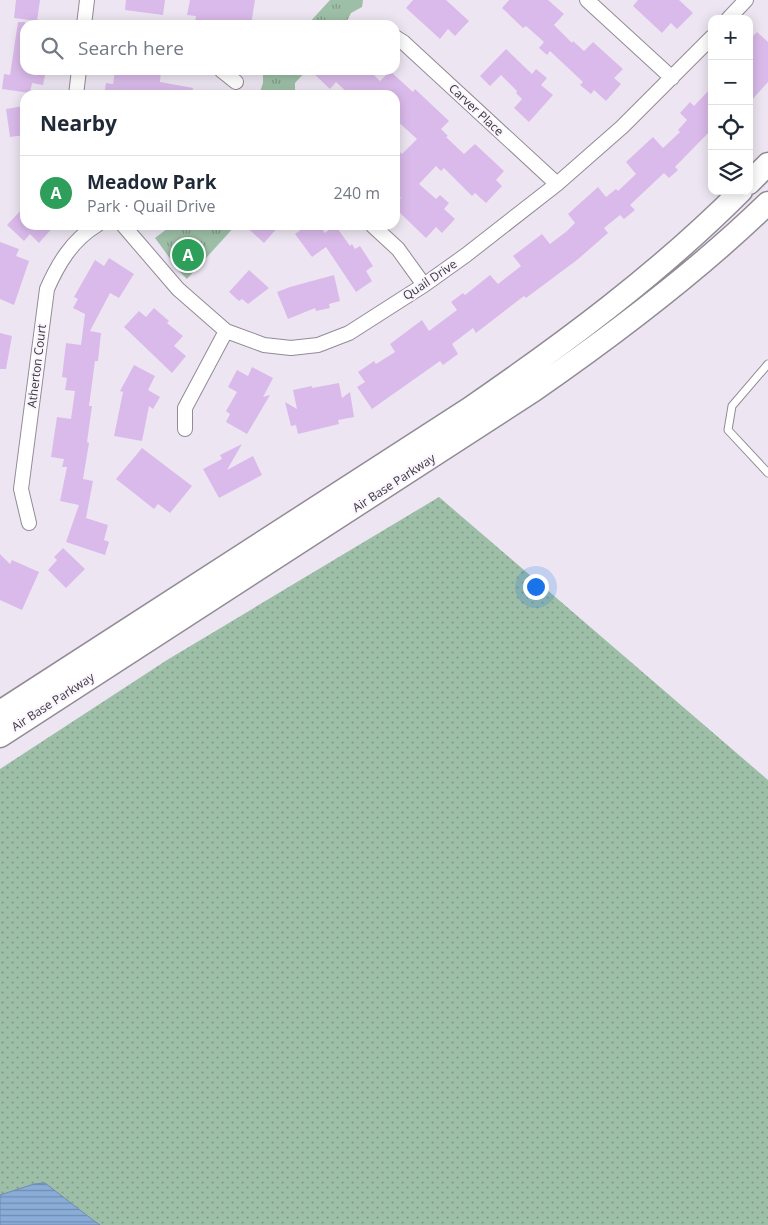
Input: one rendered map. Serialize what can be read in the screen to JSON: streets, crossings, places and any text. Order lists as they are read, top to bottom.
{
  "streets": {
    "main road": ["Air Base Parkway"],
    "street": ["Carver Place", "Quail Drive", "Atherton Court"]
  },
  "crossings": [
    ["Carver Place", "Quail Drive"]
  ],
  "page": {
    "map_buttons": ["+", "−"],
    "search": "Search here",
    "heading": "Nearby",
    "list": [
      {
        "mark": "A",
        "name": "Meadow Park",
        "note": "Park · Quail Drive",
        "value": "240 m"
      }
    ],
    "pins": "A"
  }
}
